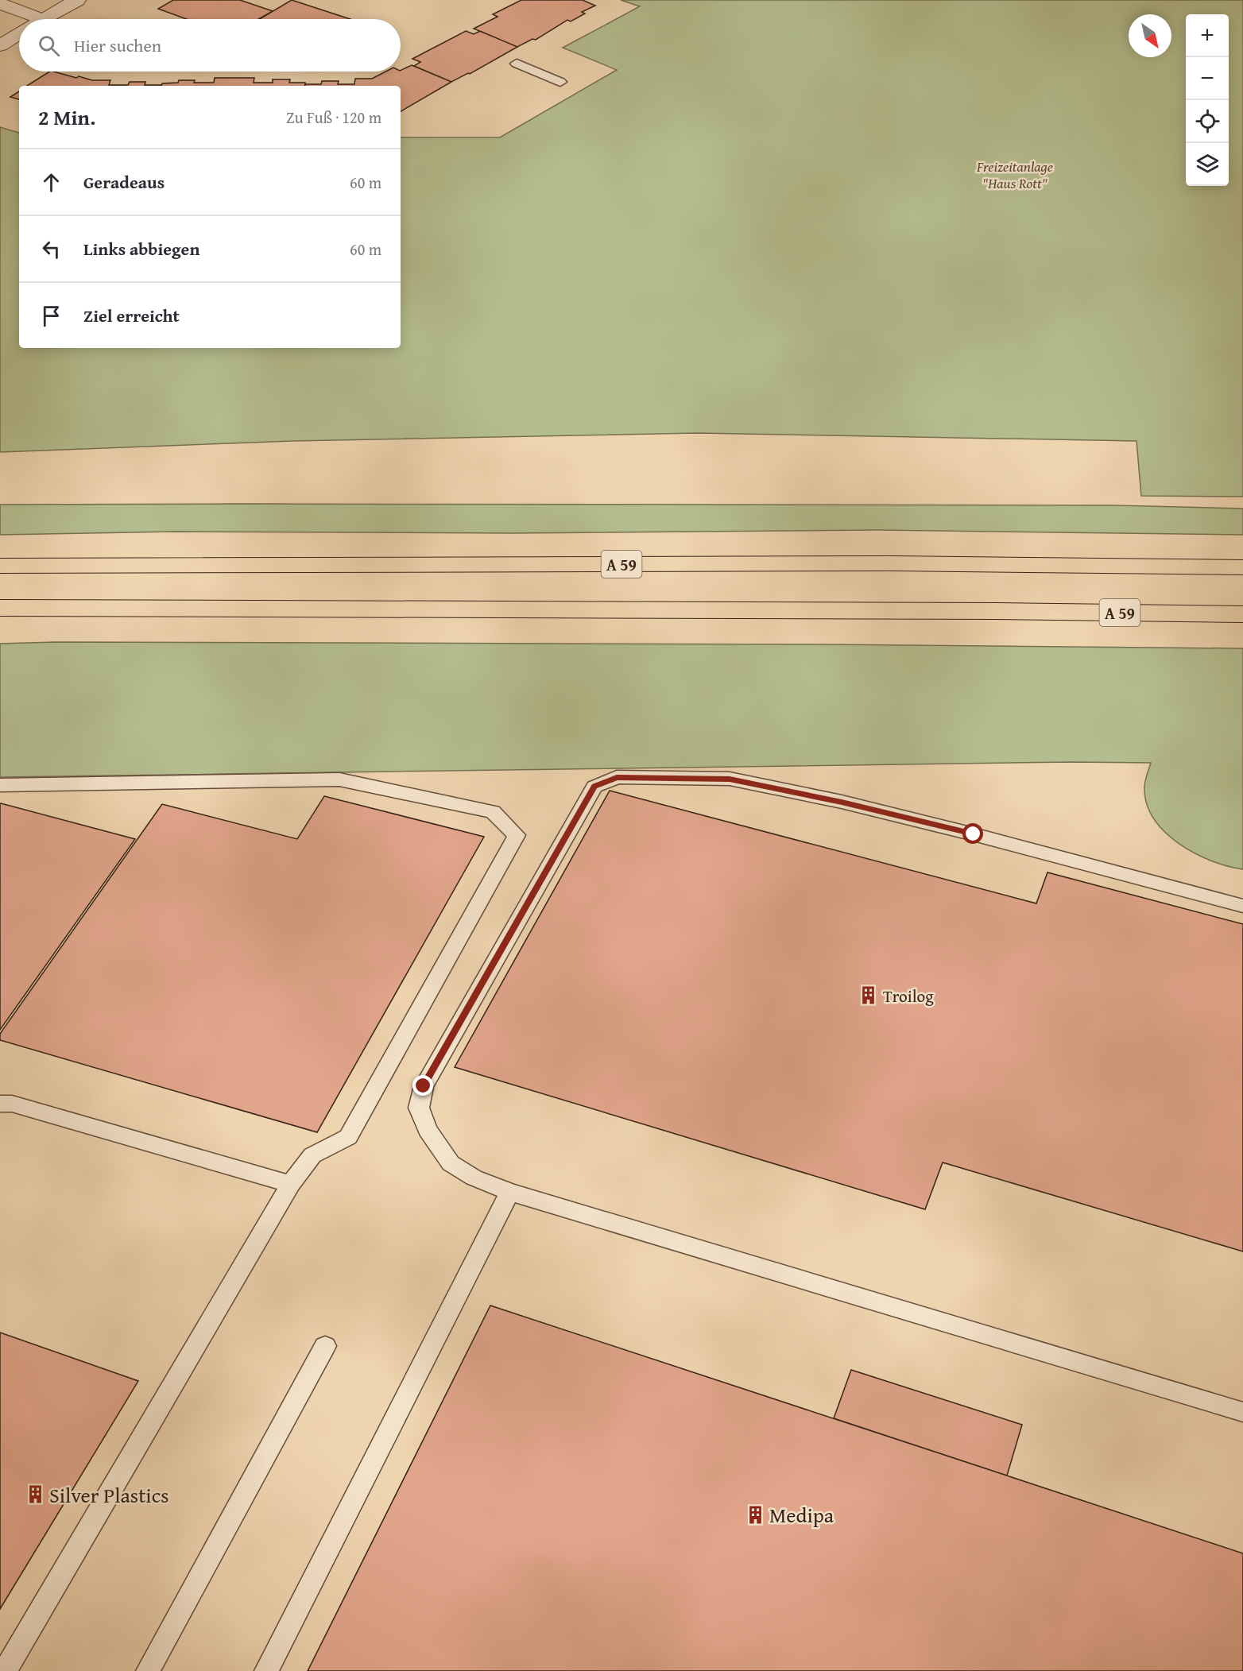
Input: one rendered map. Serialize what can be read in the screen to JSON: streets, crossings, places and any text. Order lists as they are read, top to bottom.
{
  "streets": {
    "highway": ["A 59"]
  },
  "parks": ["Freizeitanlage \"Haus Rott\""],
  "places": {
    "building": ["Troilog", "Silver Plastics", "Medipa"]
  },
  "north": "bottom right",
  "page": {
    "map_buttons": ["+", "−"],
    "search": "Hier suchen",
    "heading": ["2 Min.", "Zu Fuß · 120 m"],
    "list": [
      ["Geradeaus", "60 m"],
      ["Links abbiegen", "60 m"],
      "Ziel erreicht"
    ]
  }
}
